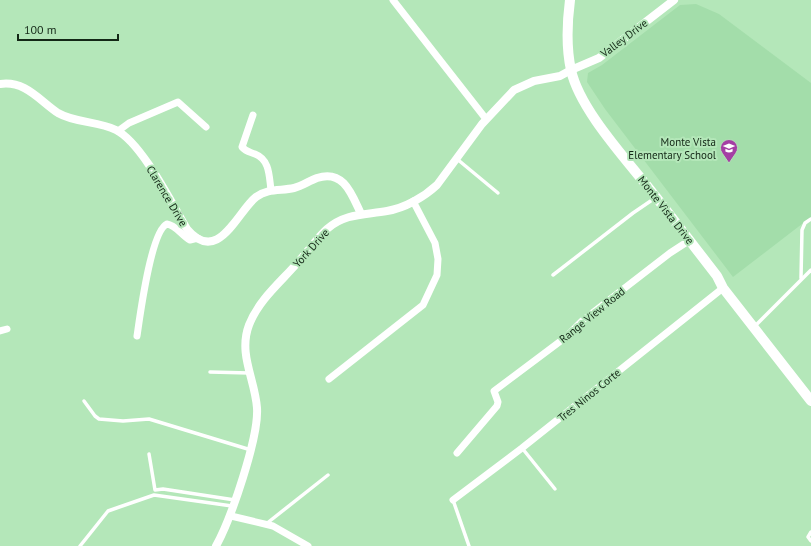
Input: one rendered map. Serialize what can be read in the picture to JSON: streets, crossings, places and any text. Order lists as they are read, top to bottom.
{
  "streets": {
    "main road": ["Monte Vista Drive"],
    "street": [
      "Valley Drive",
      "Clarence Drive",
      "York Drive",
      "Range View Road",
      "Tres Ninos Corte"
    ]
  },
  "crossings": [
    ["Valley Drive", "Monte Vista Drive"],
    ["Valley Drive", "York Drive"],
    ["Monte Vista Drive", "York Drive"],
    ["Monte Vista Drive", "Range View Road"],
    ["Monte Vista Drive", "Tres Ninos Corte"]
  ],
  "places": {
    "school or university": ["Monte Vista Elementary School"]
  },
  "scale_bar": "100 m"
}
